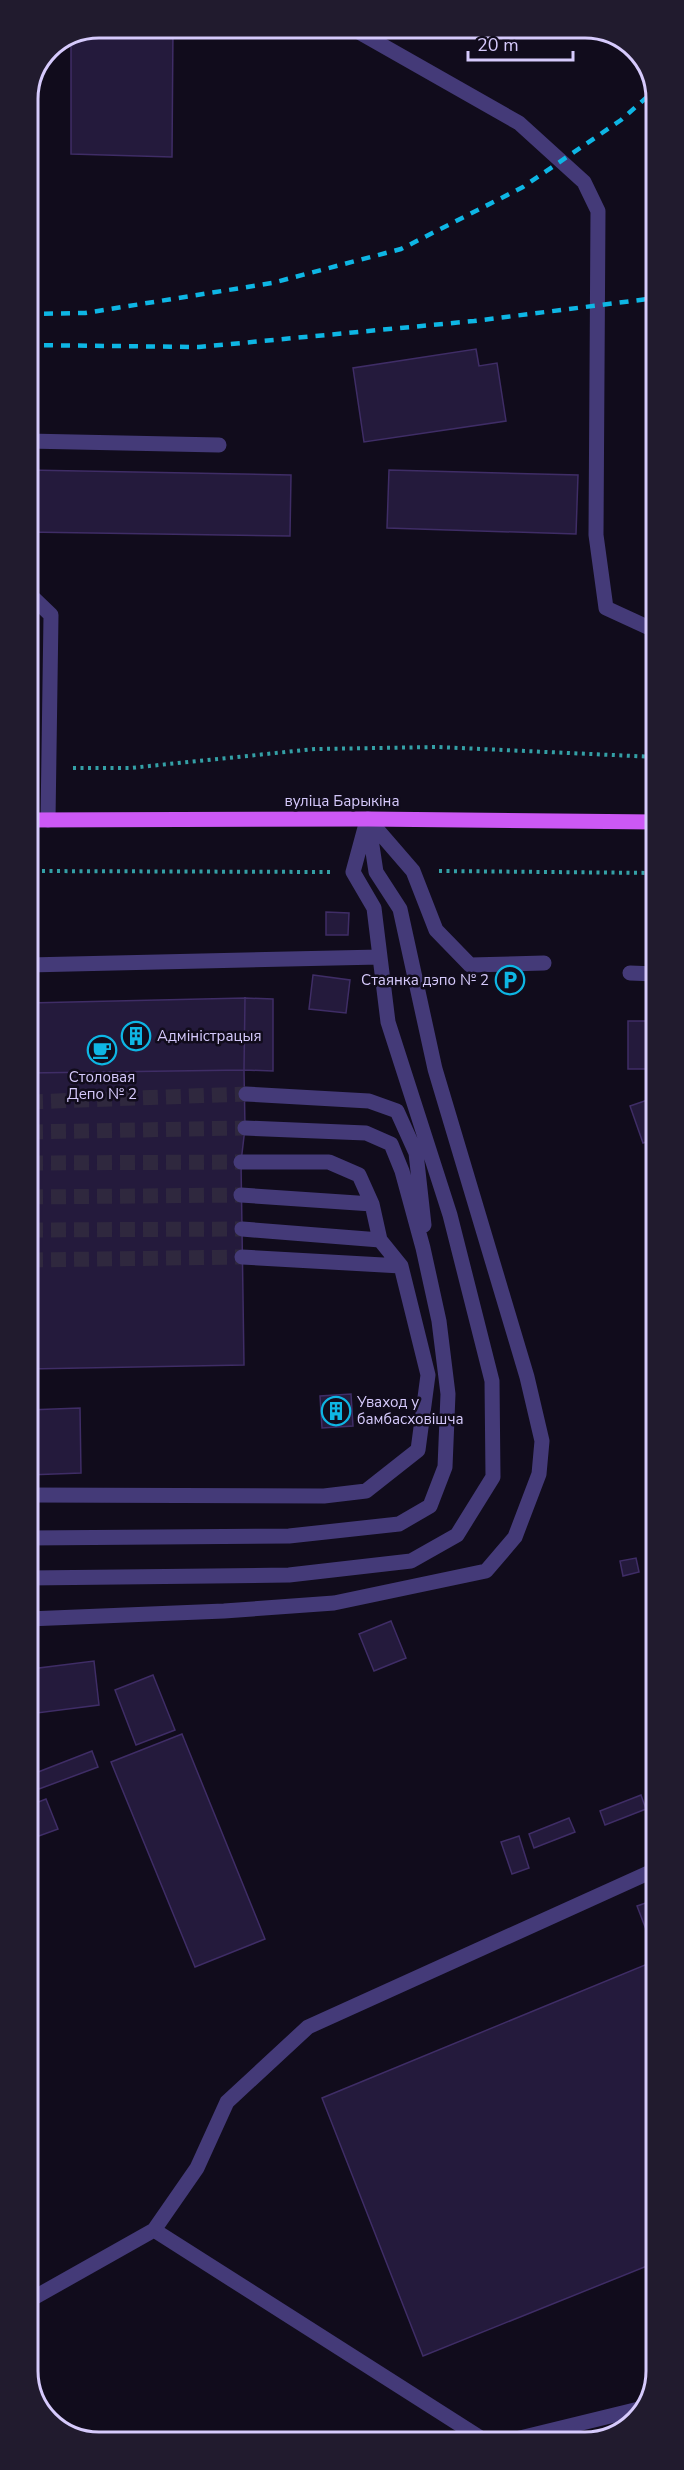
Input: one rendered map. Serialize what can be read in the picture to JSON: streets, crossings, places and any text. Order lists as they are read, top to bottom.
{
  "streets": {
    "main road": ["вуліца Барыкіна"]
  },
  "places": {
    "parking": ["Стаянка дэпо № 2"],
    "building": ["Адміністрацыя", "Уваход у бамбасховішча"],
    "cafe": ["Столовая Депо № 2"]
  },
  "scale_bar": "20 m"
}
